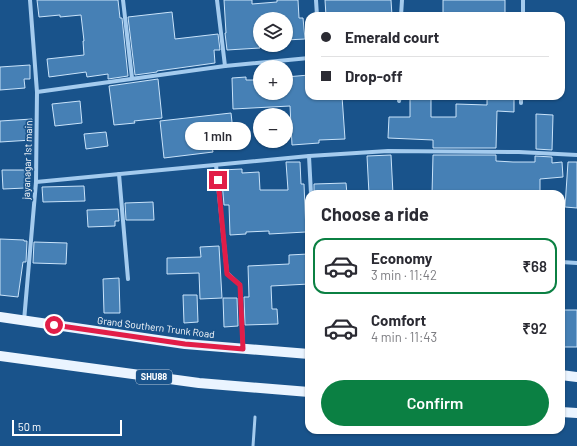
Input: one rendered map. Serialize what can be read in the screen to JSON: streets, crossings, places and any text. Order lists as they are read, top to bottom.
{
  "streets": {
    "main road": ["Grand Southern Trunk Road", "SHU88"],
    "street": ["jayanagar 1st main"]
  },
  "crossings": [
    ["jayanagar 1st main", "Grand Southern Trunk Road"]
  ],
  "scale_bar": "50 m",
  "page": {
    "map_buttons": ["+", "−"],
    "banner": ["Emerald court", "Drop-off"],
    "bubble": "1 min",
    "heading": "Choose a ride",
    "list": [
      {
        "name": "Economy",
        "note": "3 min · 11:42",
        "value": "₹68"
      },
      {
        "name": "Comfort",
        "note": "4 min · 11:43",
        "value": "₹92"
      }
    ],
    "buttons": "Confirm",
    "scale": "50 m"
  }
}
